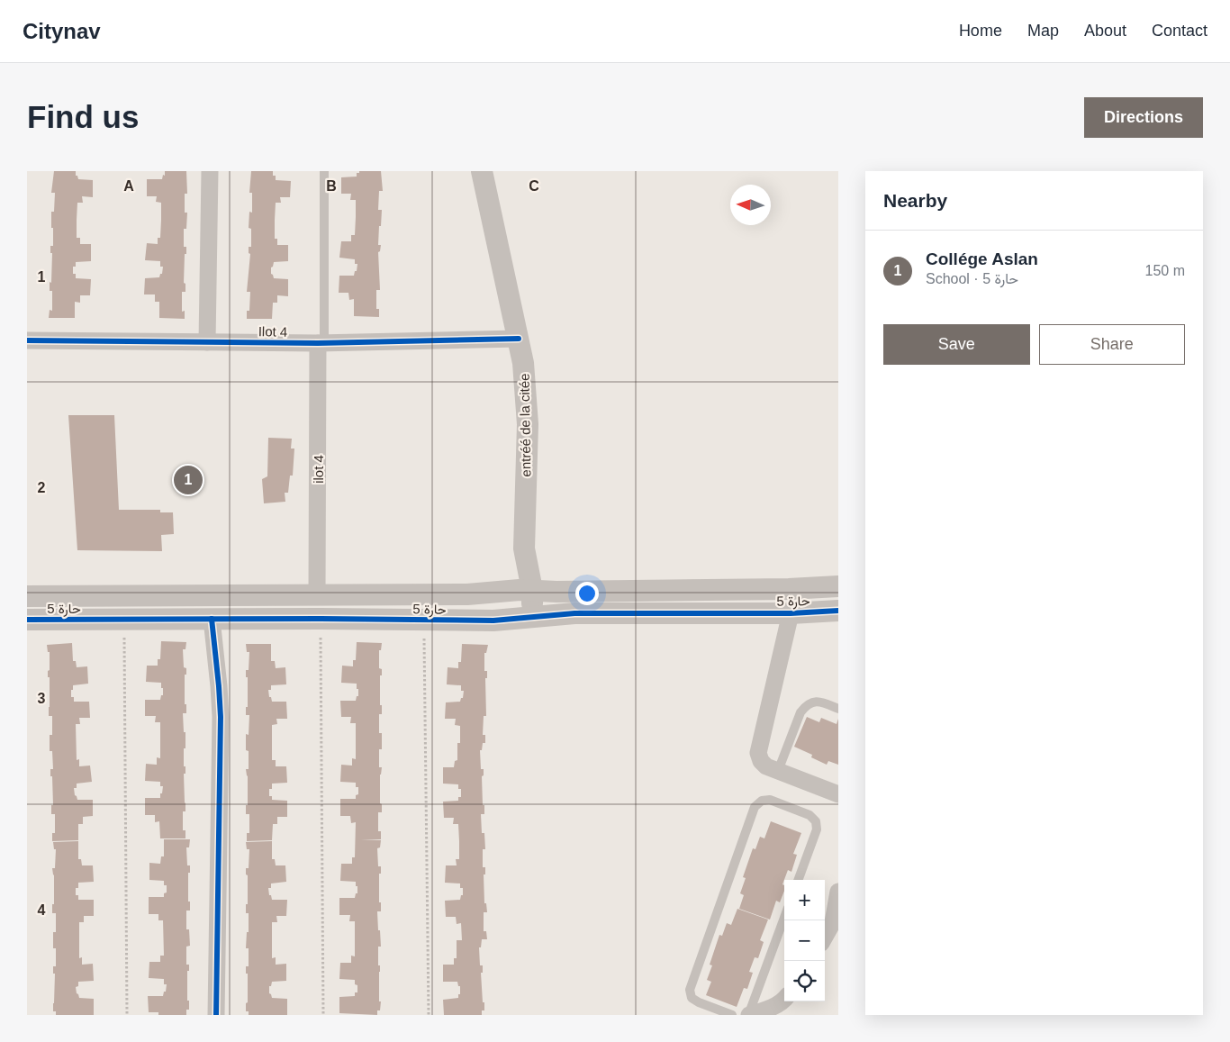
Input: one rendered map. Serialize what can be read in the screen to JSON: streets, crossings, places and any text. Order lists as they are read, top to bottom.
{
  "streets": {
    "street": [
      "Ilot 4",
      "entréé de la citée",
      "ilot 4",
      "حارة 5"
    ]
  },
  "crossings": [
    ["Ilot 4", "entréé de la citée"],
    ["Ilot 4", "ilot 4"],
    ["entréé de la citée", "حارة 5"],
    ["ilot 4", "حارة 5"]
  ],
  "north": "left",
  "page": {
    "header": "Citynav",
    "nav": [
      "Home",
      "Map",
      "About",
      "Contact"
    ],
    "buttons": [
      "Directions",
      ["Save", "Share"]
    ],
    "title": "Find us",
    "heading": "Nearby",
    "list": [
      {
        "mark": "1",
        "name": "Collége Aslan",
        "note": "School · حارة 5",
        "value": "150 m"
      }
    ],
    "pins": "1",
    "map_buttons": ["+", "−"]
  },
  "grid": {
    "columns": ["A", "B", "C"],
    "rows": [
      "1",
      "2",
      "3",
      "4"
    ]
  }
}
